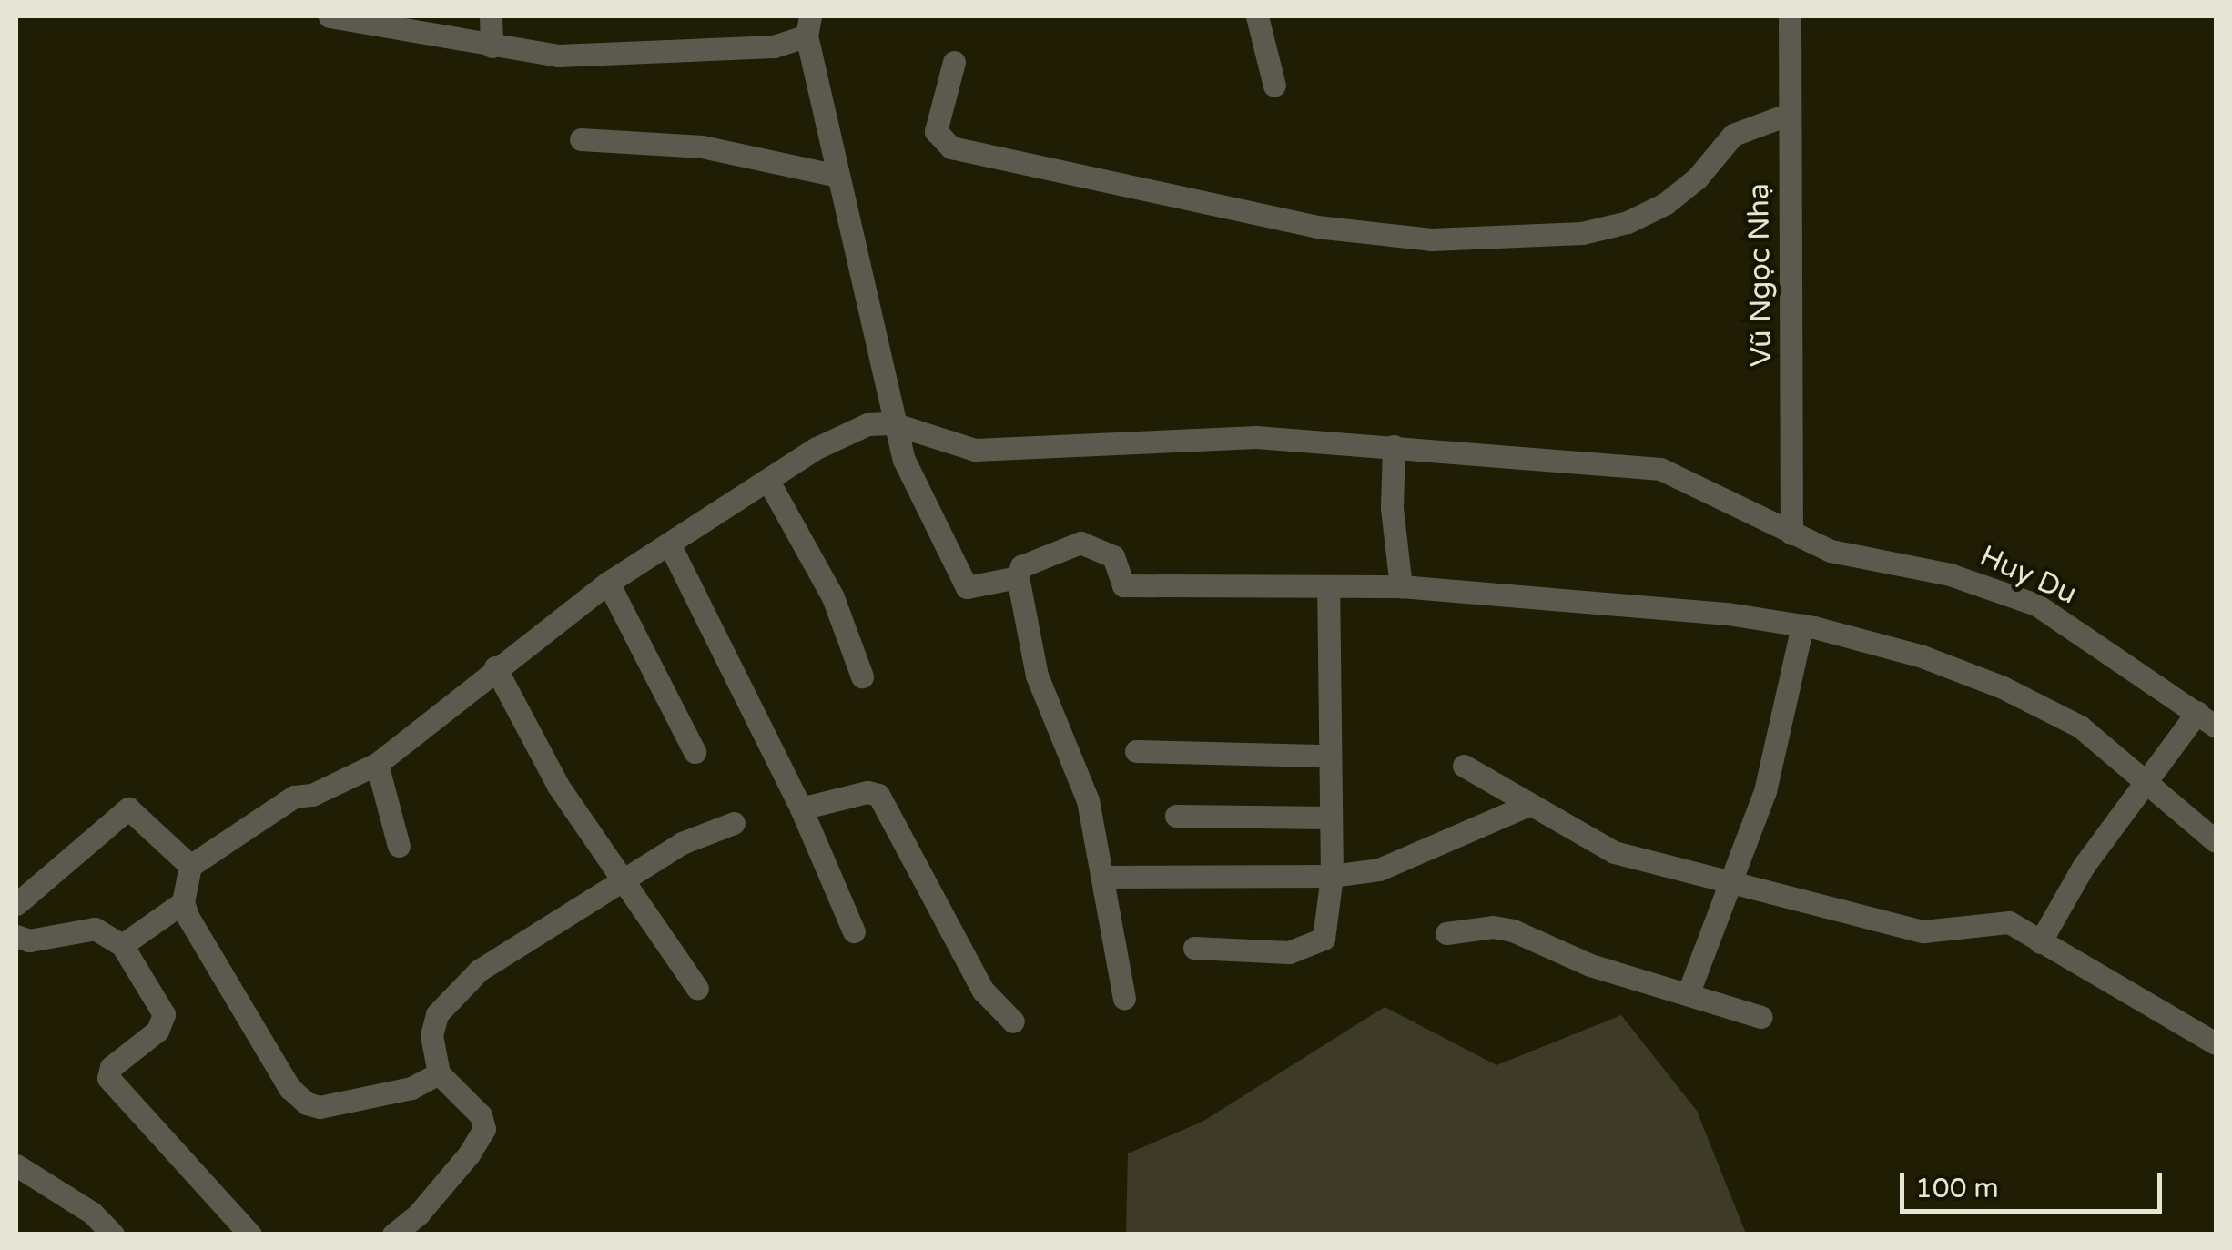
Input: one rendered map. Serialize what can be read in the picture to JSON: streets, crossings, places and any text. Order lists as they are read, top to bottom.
{
  "streets": {
    "street": ["Vũ Ngọc Nhạ", "Huy Du"]
  },
  "crossings": [
    ["Vũ Ngọc Nhạ", "Huy Du"]
  ],
  "scale_bar": "100 m"
}
